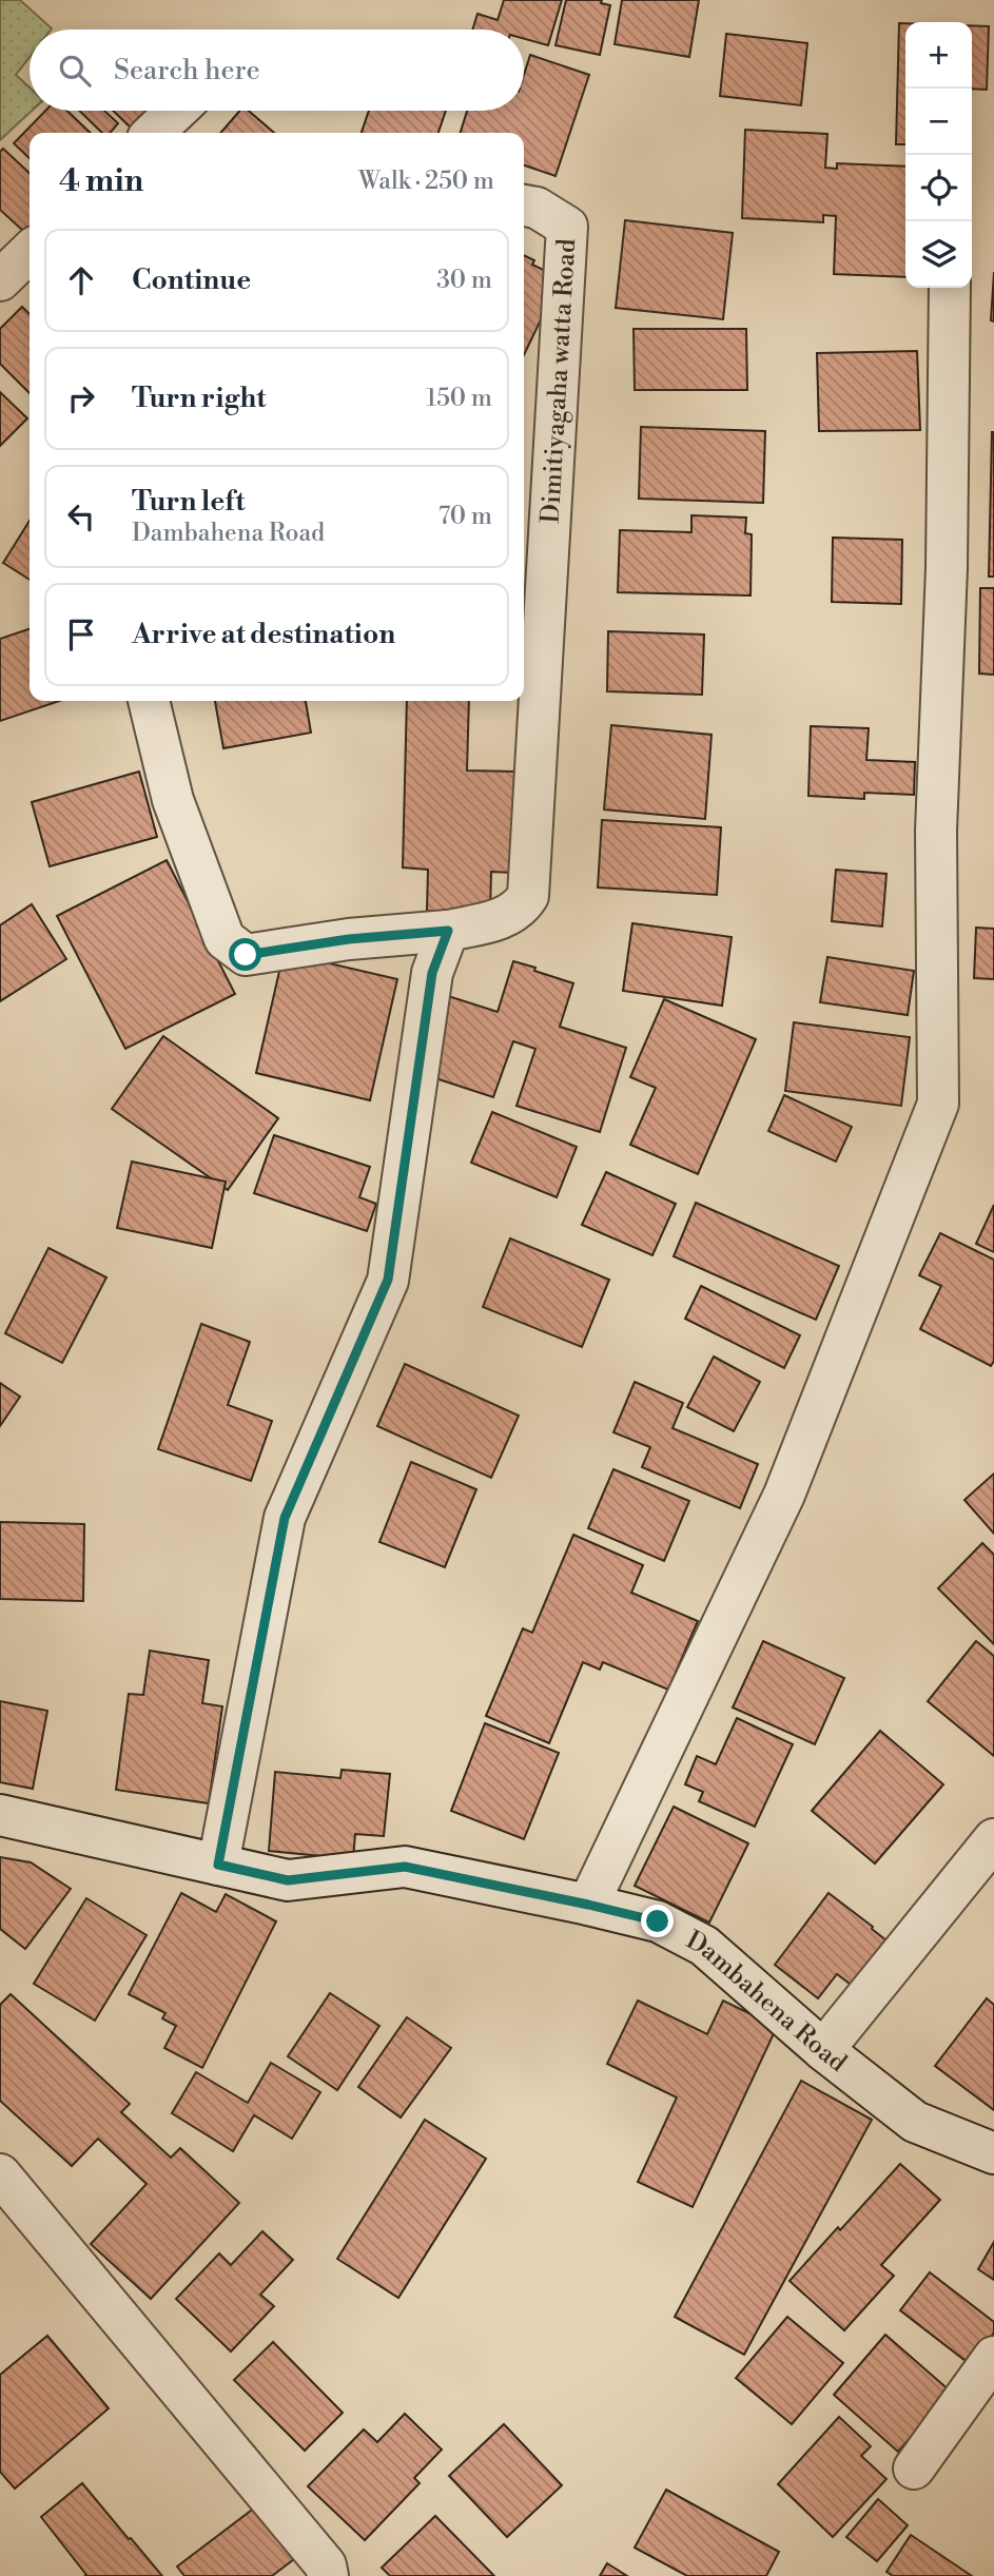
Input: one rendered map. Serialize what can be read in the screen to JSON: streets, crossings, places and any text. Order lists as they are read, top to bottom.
{
  "streets": {
    "street": ["Dimitiyagaha watta Road", "Dambahena Road"]
  },
  "page": {
    "map_buttons": ["+", "−"],
    "search": "Search here",
    "heading": ["4 min", "Walk · 250 m"],
    "list": [
      ["Continue", "30 m"],
      ["Turn right", "150 m"],
      ["Turn left", "Dambahena Road", "70 m"],
      "Arrive at destination"
    ]
  }
}
